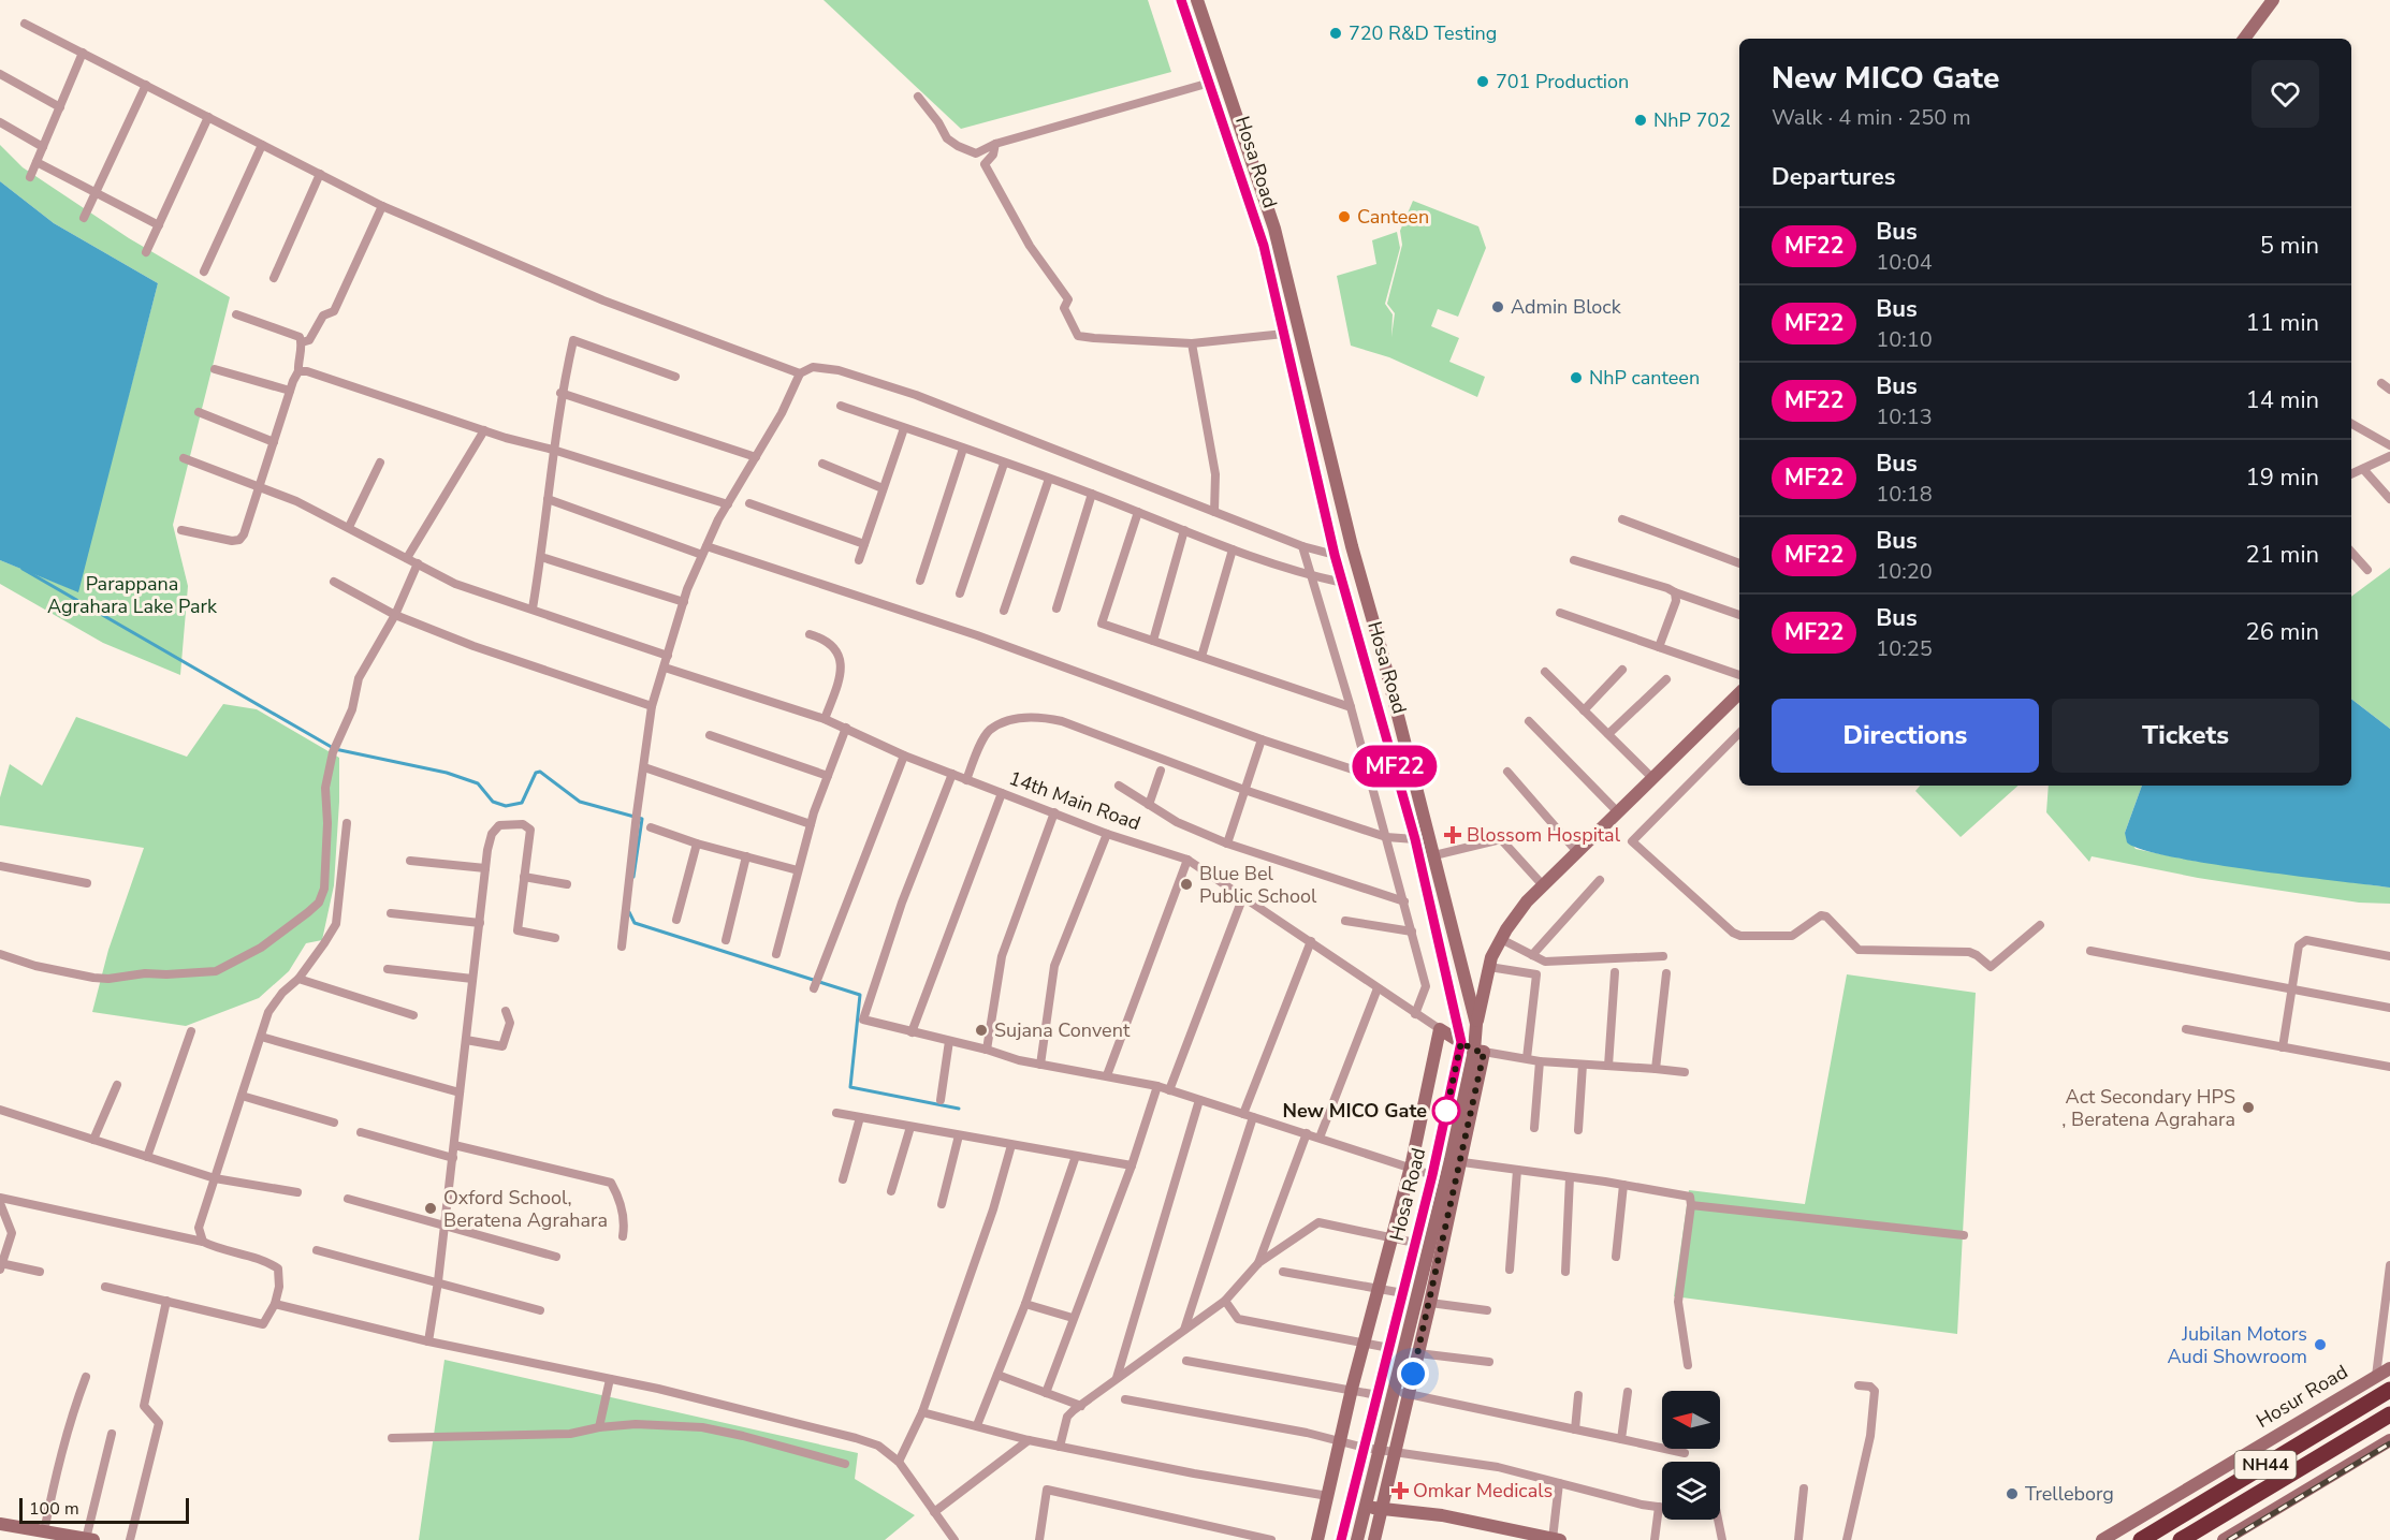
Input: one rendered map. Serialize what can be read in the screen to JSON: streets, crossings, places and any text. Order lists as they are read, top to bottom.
{
  "streets": {
    "highway": ["Hosur Road", "NH44"],
    "main road": ["Hosa Road"],
    "street": ["14th Main Road"]
  },
  "parks": ["Parappana Agrahara Lake Park"],
  "places": {
    "other": [
      "720 R&D Testing",
      "701 Production",
      "NhP 702",
      "Canteen",
      "Admin Block",
      "NhP canteen",
      "Blue Bel Public School",
      "Sujana Convent",
      "Act Secondary HPS , Beratena Agrahara",
      "New MICO Gate",
      "Oxford School, Beratena Agrahara",
      "Jubilan Motors Audi Showroom",
      "Trelleborg"
    ],
    "health": ["Blossom Hospital", "Omkar Medicals"]
  },
  "lines": ["bus line MF22"],
  "scale_bar": "100 m",
  "north": "left",
  "page": {
    "on_map": "MF22",
    "heading": [
      ["New MICO Gate", "Walk · 4 min · 250 m"],
      "Departures"
    ],
    "list": [
      {
        "mark": "MF22",
        "name": "Bus",
        "note": "10:04",
        "value": "5 min"
      },
      {
        "mark": "MF22",
        "name": "Bus",
        "note": "10:10",
        "value": "11 min"
      },
      {
        "mark": "MF22",
        "name": "Bus",
        "note": "10:13",
        "value": "14 min"
      },
      {
        "mark": "MF22",
        "name": "Bus",
        "note": "10:18",
        "value": "19 min"
      },
      {
        "mark": "MF22",
        "name": "Bus",
        "note": "10:20",
        "value": "21 min"
      },
      {
        "mark": "MF22",
        "name": "Bus",
        "note": "10:25",
        "value": "26 min"
      }
    ],
    "buttons": ["Directions", "Tickets"],
    "scale": "100 m"
  }
}
